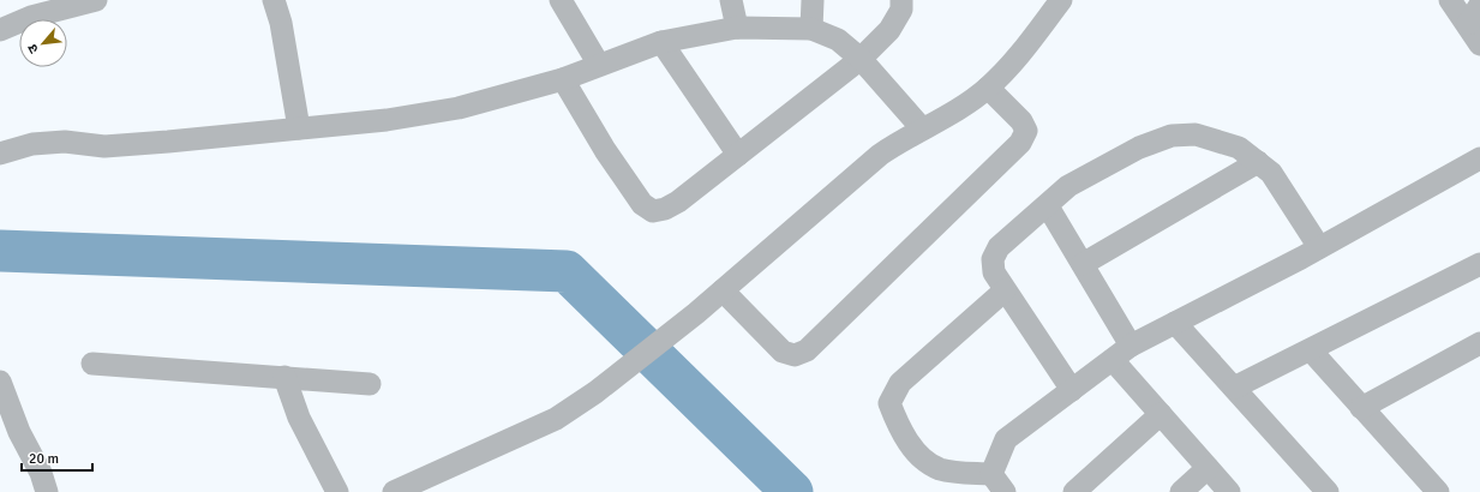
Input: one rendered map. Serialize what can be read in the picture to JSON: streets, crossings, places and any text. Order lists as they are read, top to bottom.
{
  "scale_bar": "20 m",
  "north": "bottom left"
}
